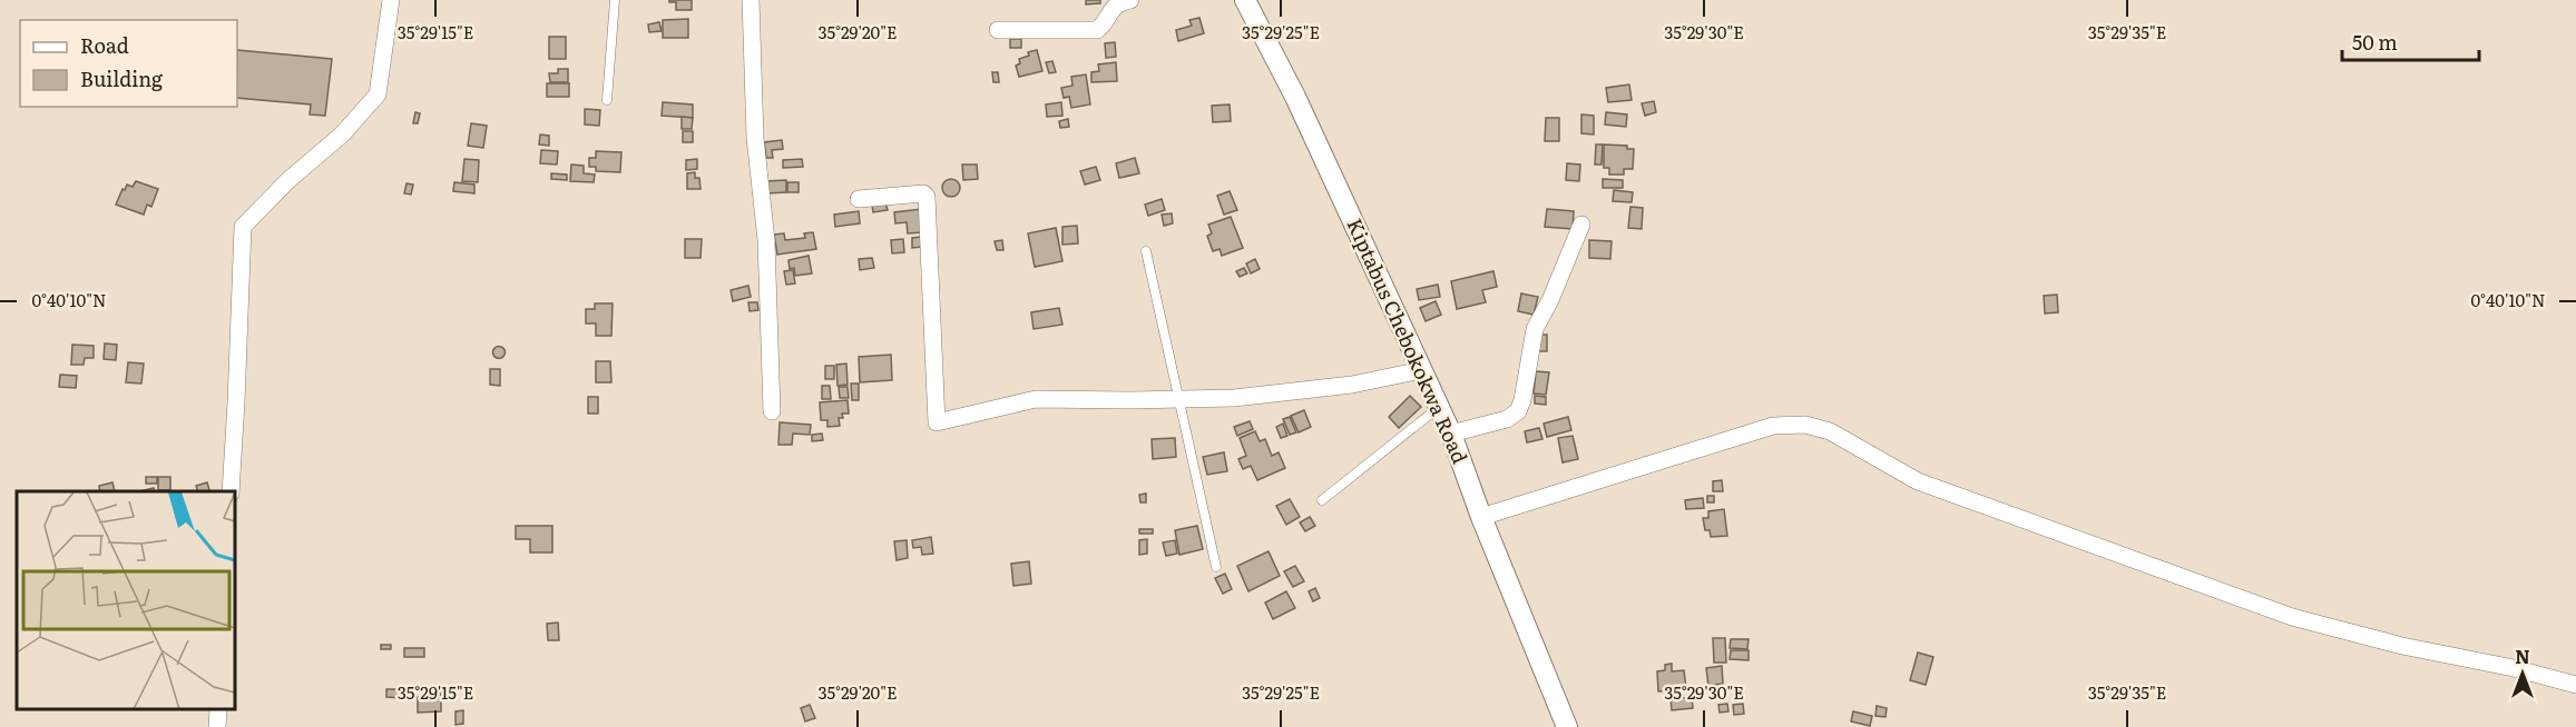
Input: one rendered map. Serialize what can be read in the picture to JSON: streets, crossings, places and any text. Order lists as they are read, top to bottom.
{
  "streets": {
    "street": ["Kiptabus Chebokokwa Road"]
  },
  "legend": ["Road", "Building"],
  "scale_bar": "50 m",
  "north": "top",
  "coordinates": [
    "35°29'15\"E",
    "35°29'20\"E",
    "35°29'25\"E",
    "35°29'30\"E",
    "35°29'35\"E",
    "0°40'10\"N"
  ]
}
